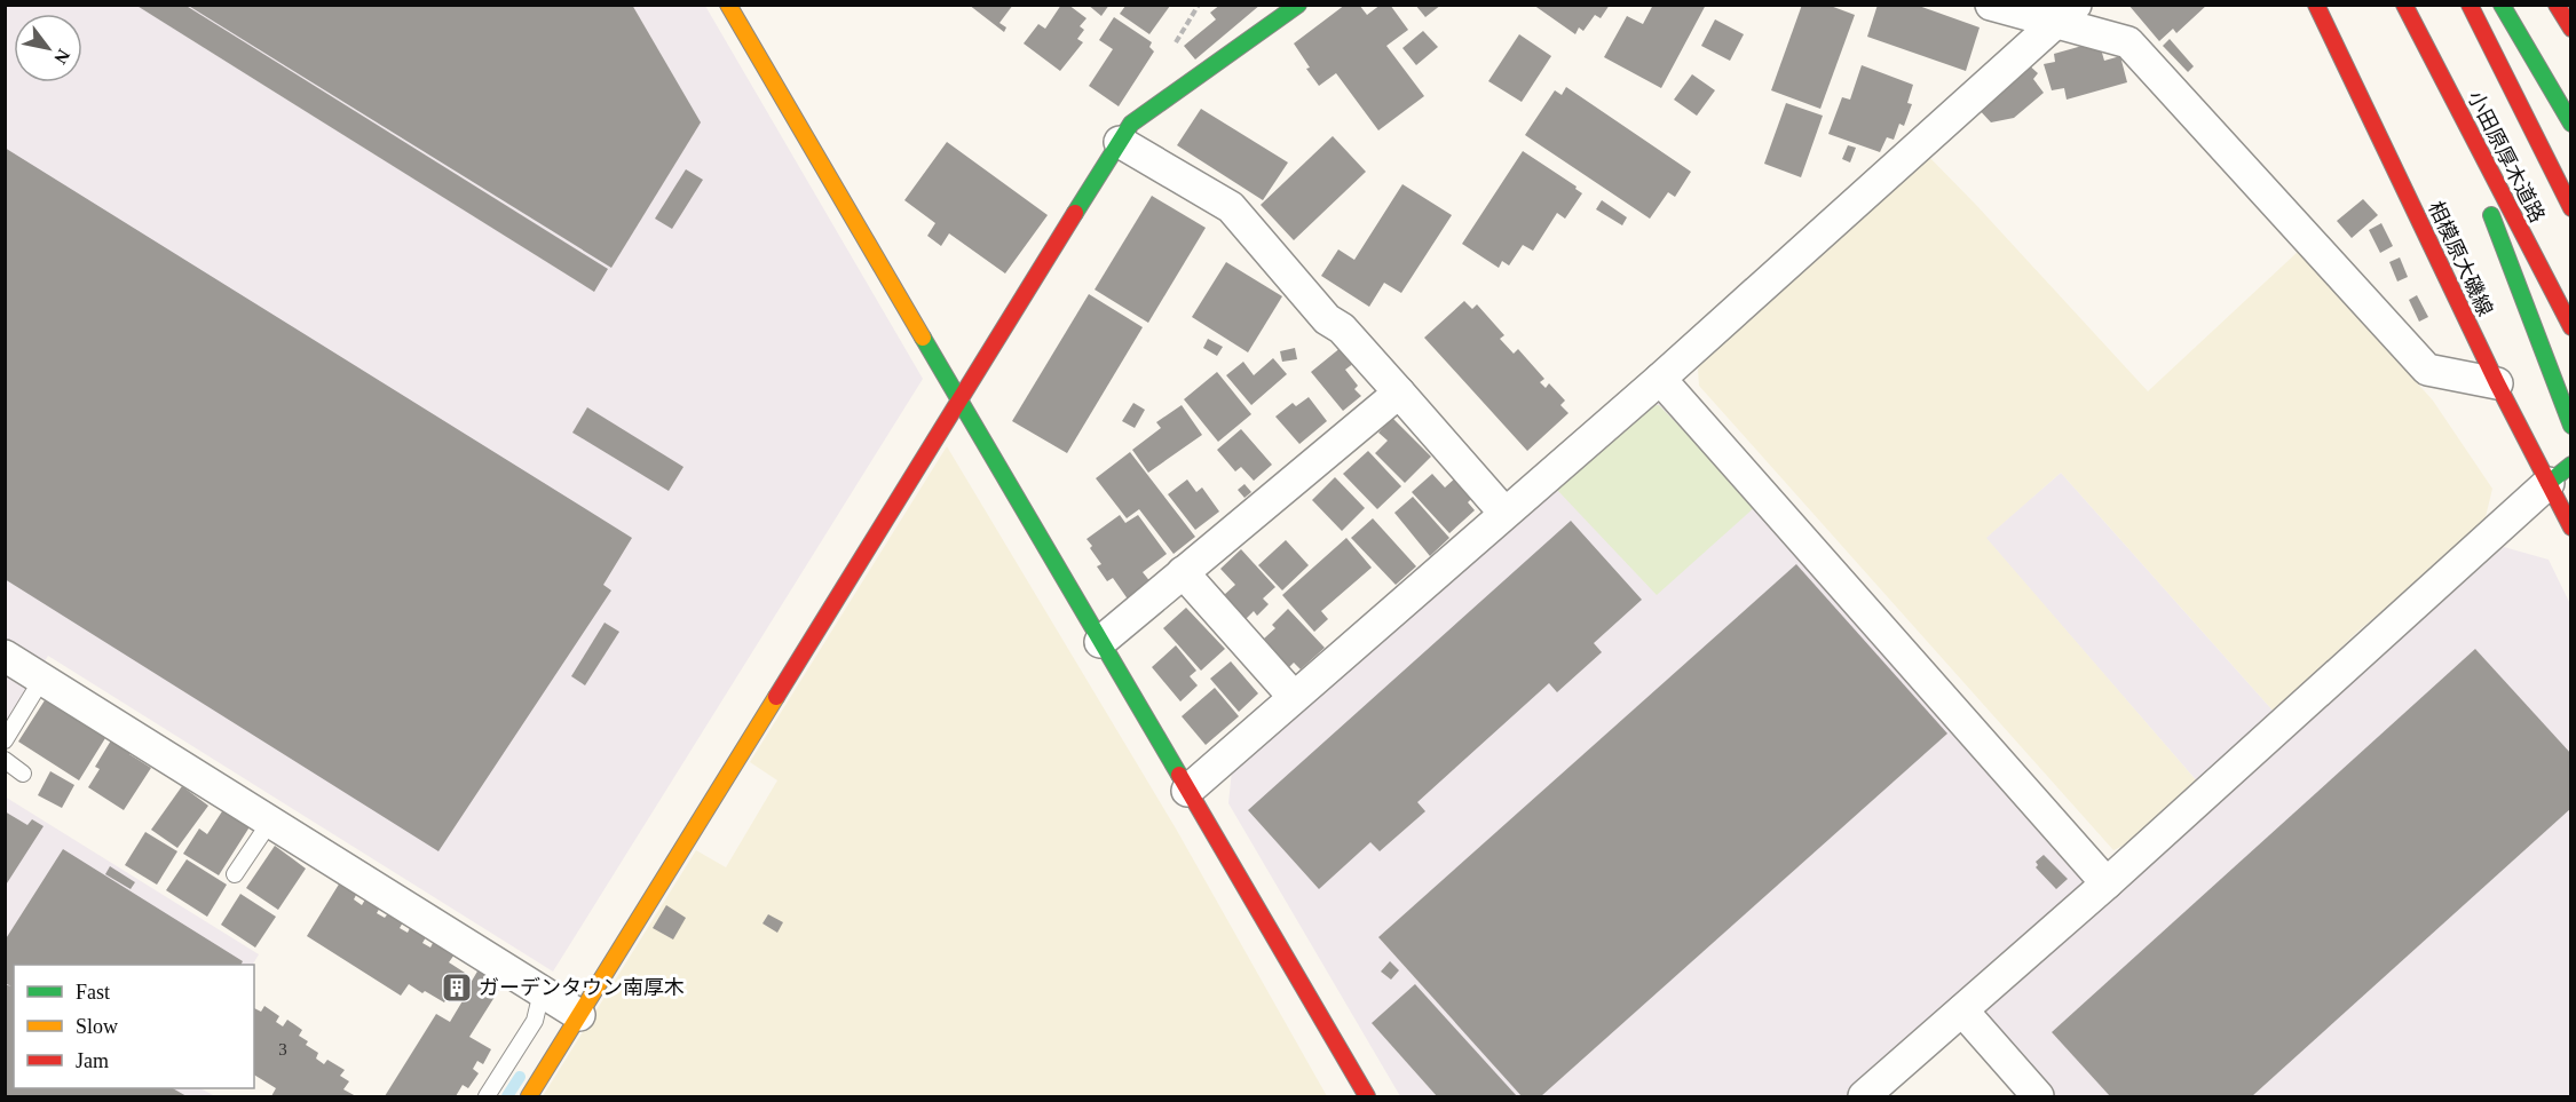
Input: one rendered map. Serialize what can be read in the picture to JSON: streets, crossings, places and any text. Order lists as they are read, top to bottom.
{
  "streets": {
    "main road": ["小田原厚木道路", "相模原大磯線"]
  },
  "places": {
    "building": ["ガーデンタウン南厚木"]
  },
  "house_numbers": ["3"],
  "legend": ["Fast", "Slow", "Jam"],
  "north": "bottom right"
}
